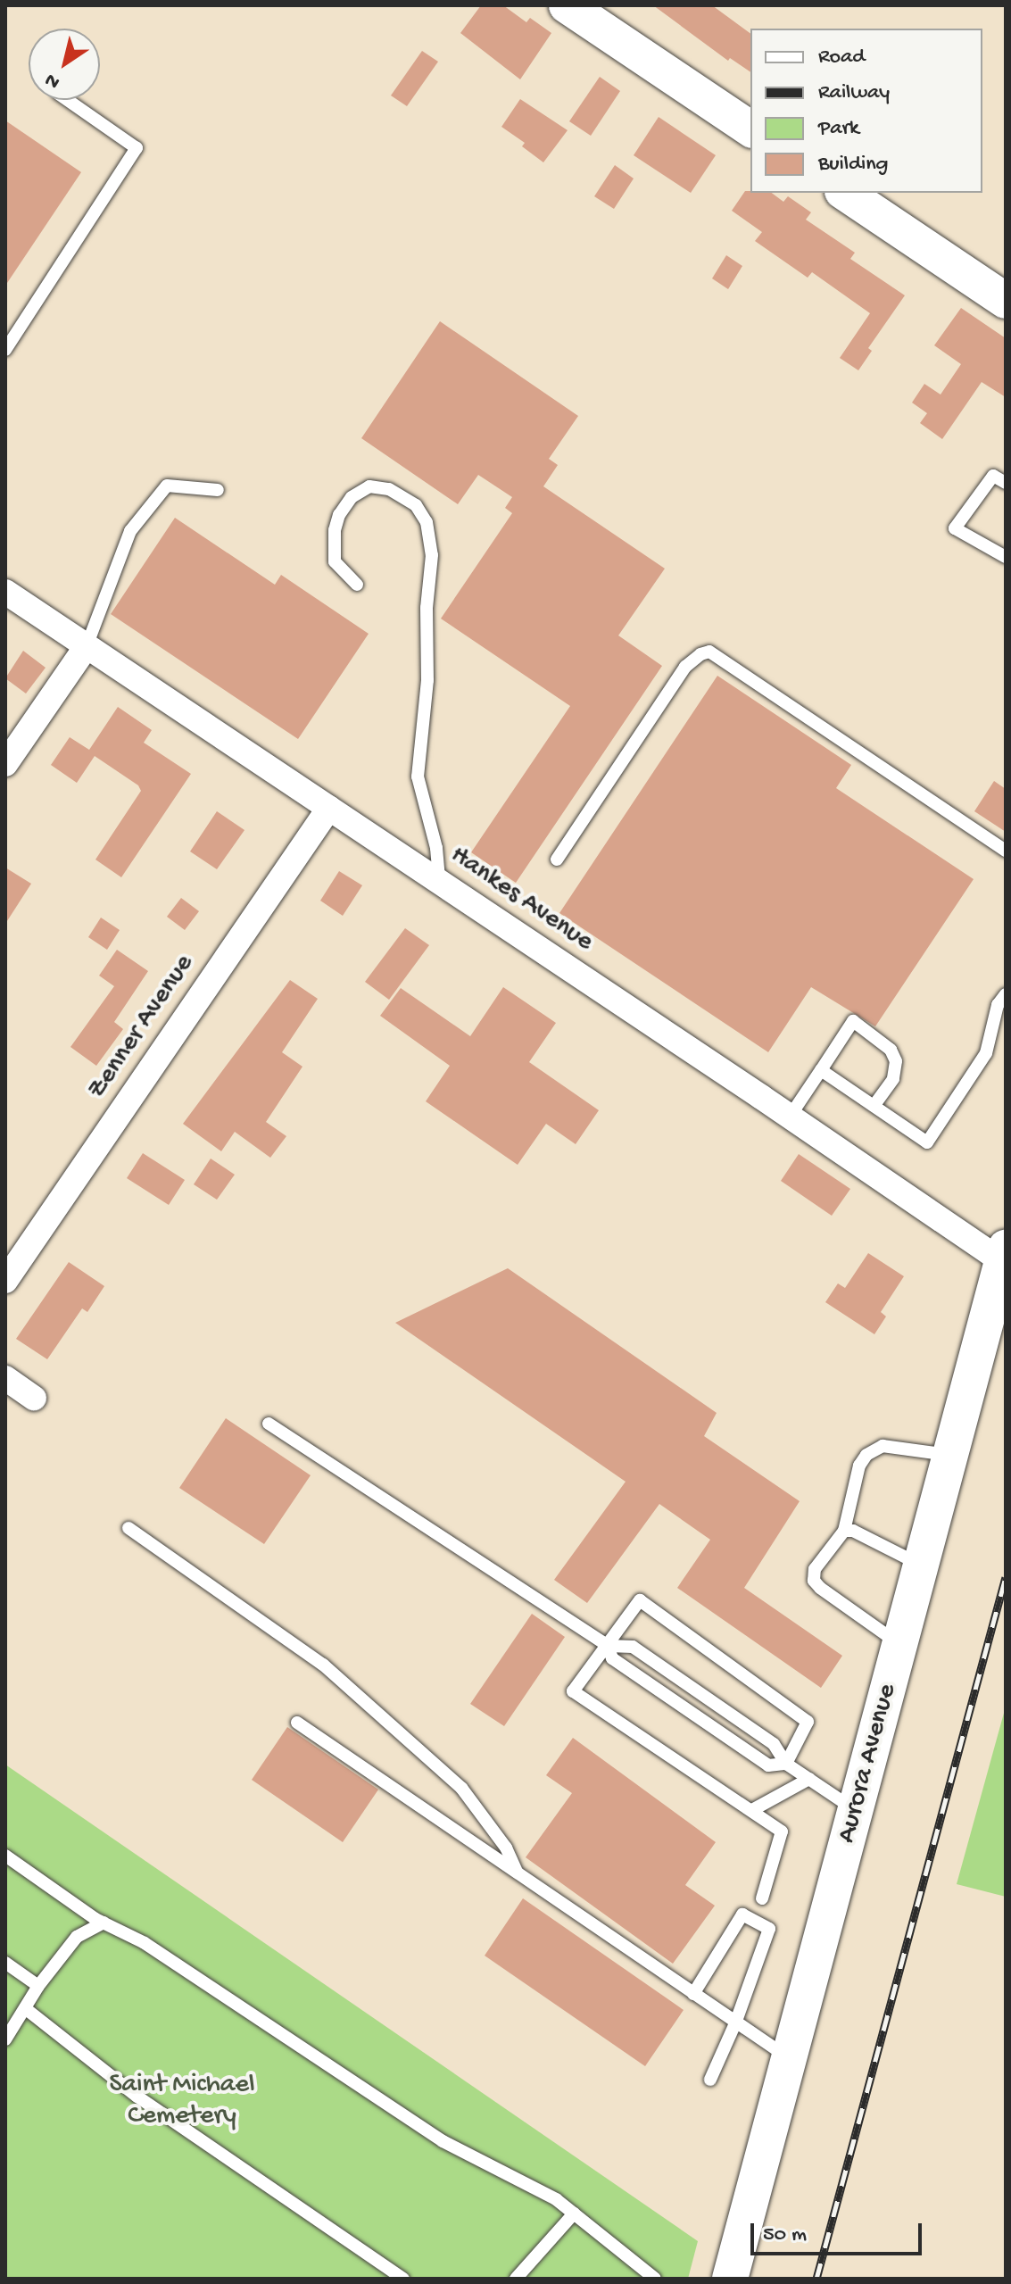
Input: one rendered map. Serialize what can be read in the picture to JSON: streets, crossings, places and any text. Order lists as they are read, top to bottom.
{
  "streets": {
    "main road": ["Aurora Avenue"],
    "street": ["Hankes Avenue", "Zenner Avenue"]
  },
  "crossings": [
    ["Hankes Avenue", "Zenner Avenue"],
    ["Hankes Avenue", "Aurora Avenue"]
  ],
  "parks": ["Saint Michael Cemetery"],
  "legend": [
    "Road",
    "Railway",
    "Park",
    "Building"
  ],
  "scale_bar": "50 m",
  "north": "bottom left"
}
